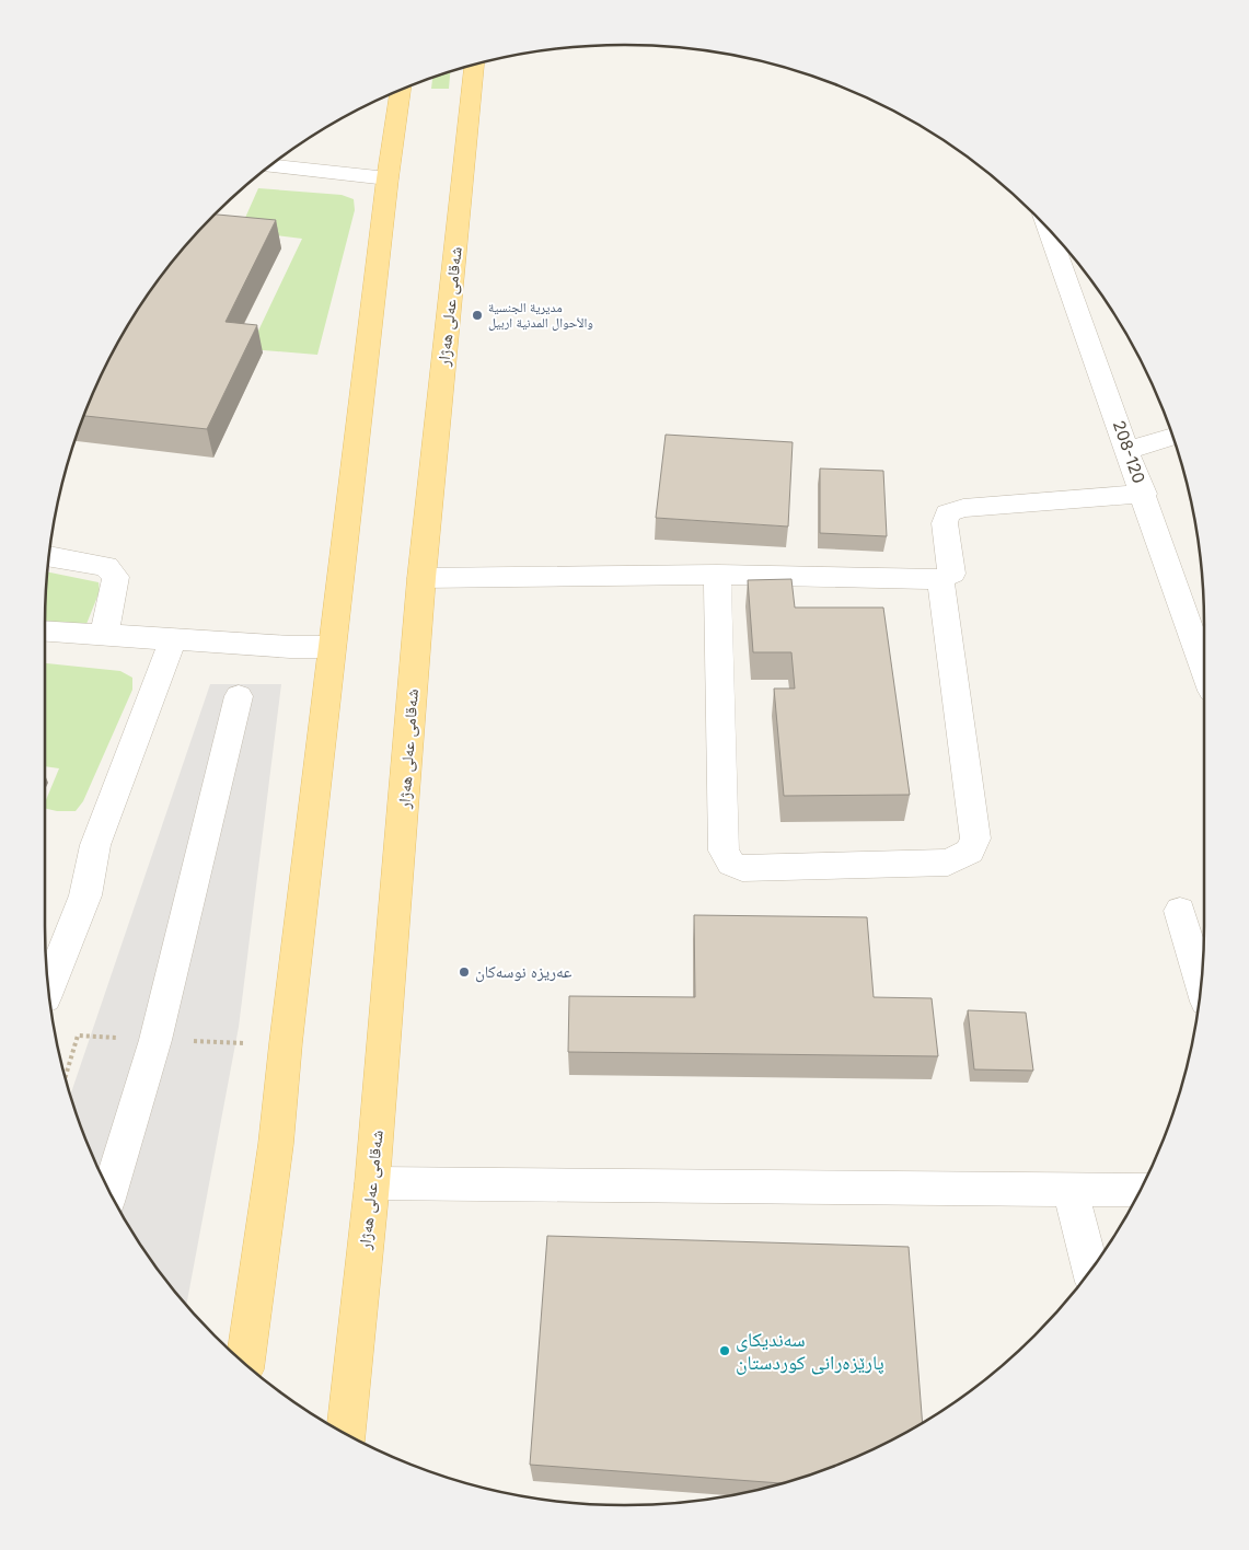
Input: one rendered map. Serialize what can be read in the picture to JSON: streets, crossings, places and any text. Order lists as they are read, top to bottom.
{
  "streets": {
    "main road": ["شەقامی عەلی هەژار"],
    "street": ["208-120"]
  },
  "places": ["مديرية الجنسية والأحوال المدنية اربيل", "عەریزە نوسەکان", "سەندیکای پارێزەرانی کوردستان"]
}
